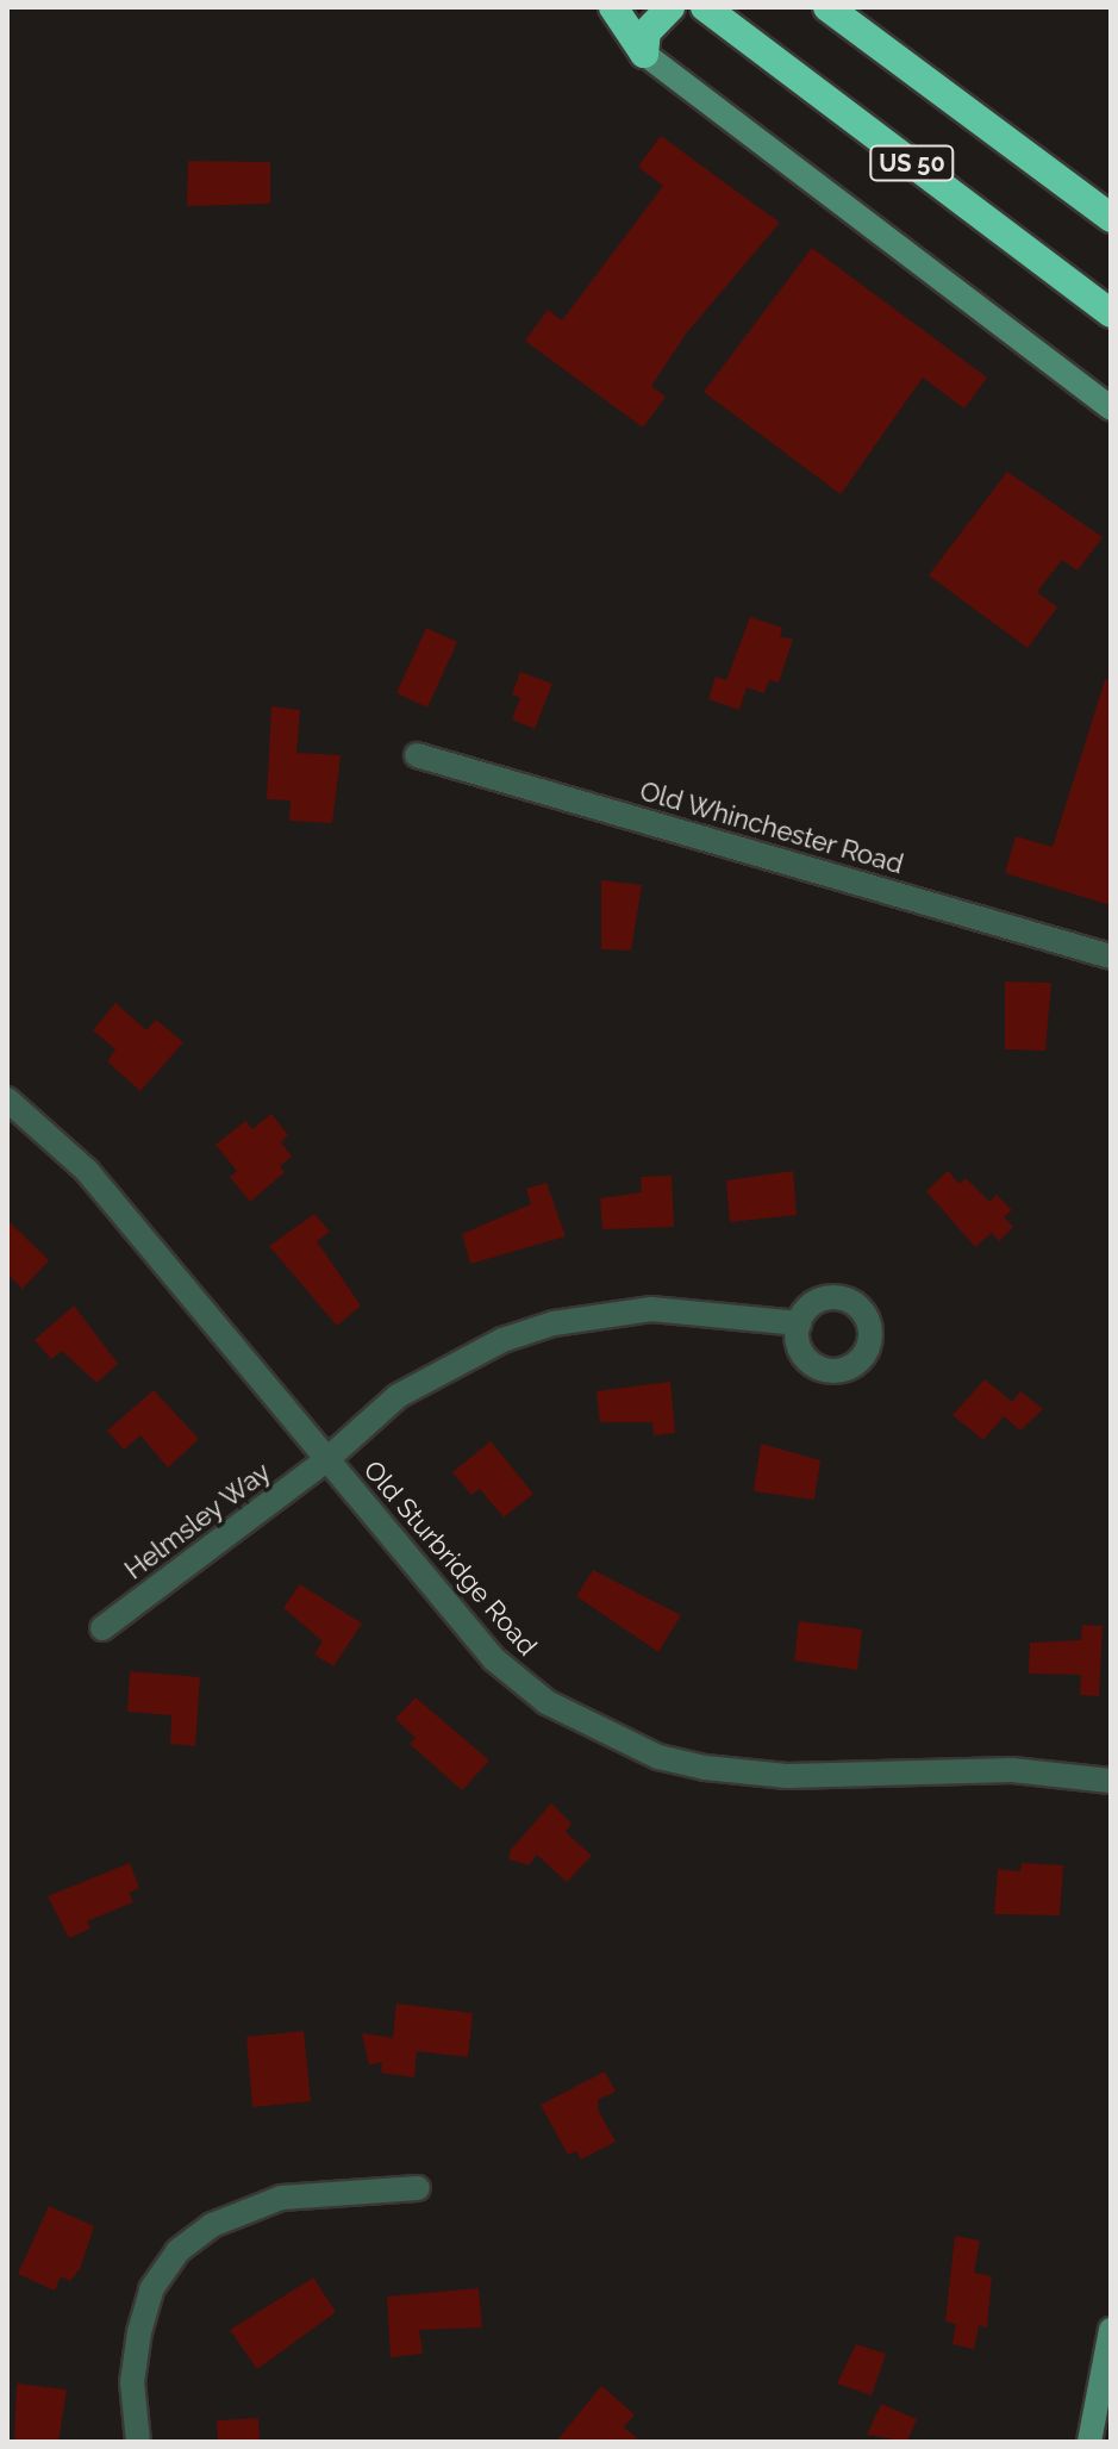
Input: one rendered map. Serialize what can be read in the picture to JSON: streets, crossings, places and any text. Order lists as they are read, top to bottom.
{
  "streets": {
    "highway": ["US 50"],
    "street": ["Old Whinchester Road", "Helmsley Way", "Old Sturbridge Road"]
  },
  "crossings": [
    ["Helmsley Way", "Old Sturbridge Road"]
  ]
}
